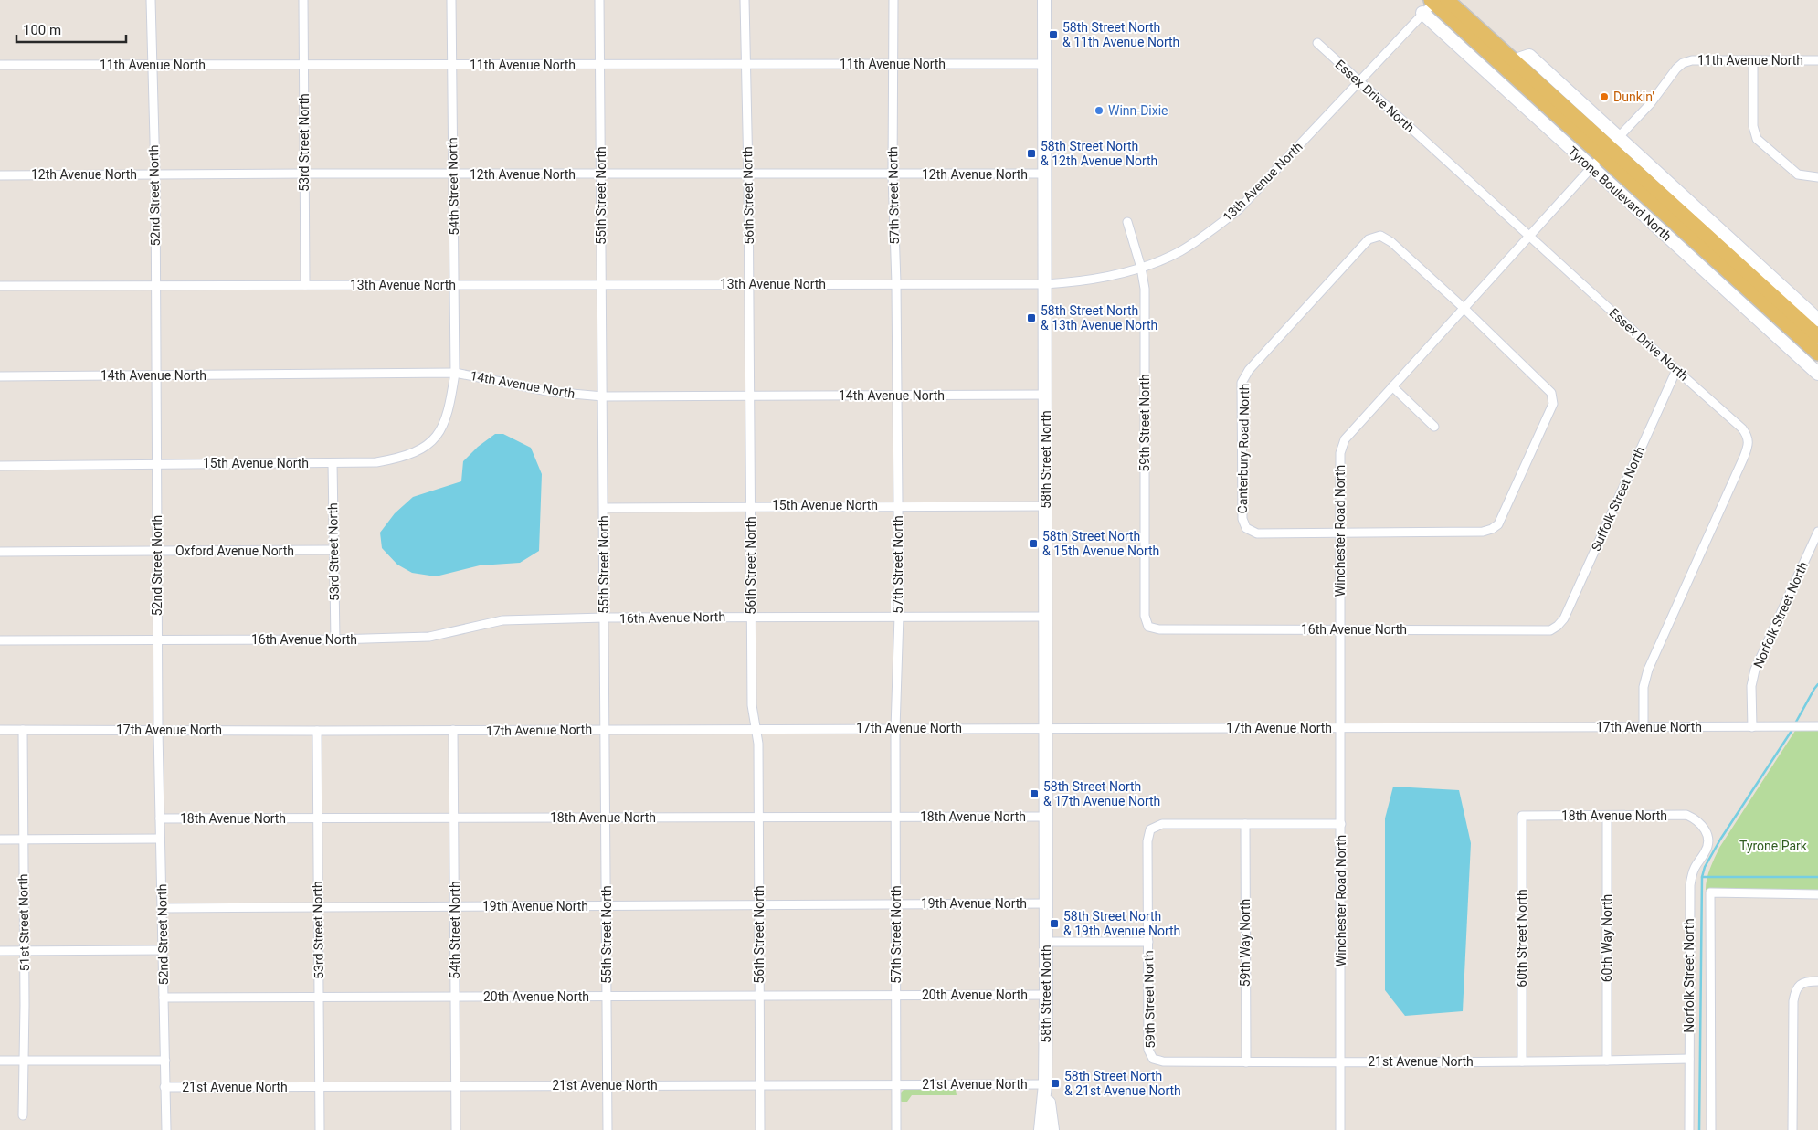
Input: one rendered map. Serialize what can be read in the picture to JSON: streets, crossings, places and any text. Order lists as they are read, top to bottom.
{
  "streets": {
    "main road": ["Tyrone Boulevard North"],
    "street": [
      "11th Avenue North",
      "Essex Drive North",
      "53rd Street North",
      "12th Avenue North",
      "13th Avenue North",
      "54th Street North",
      "52nd Street North",
      "55th Street North",
      "56th Street North",
      "57th Street North",
      "14th Avenue North",
      "59th Street North",
      "Canterbury Road North",
      "58th Street North",
      "15th Avenue North",
      "Suffolk Street North",
      "Winchester Road North",
      "Oxford Avenue North",
      "Norfolk Street North",
      "16th Avenue North",
      "17th Avenue North",
      "18th Avenue North",
      "19th Avenue North",
      "51st Street North",
      "60th Street North",
      "60th Way North",
      "59th Way North",
      "20th Avenue North",
      "21st Avenue North"
    ]
  },
  "crossings": [
    ["11th Avenue North", "53rd Street North"],
    ["11th Avenue North", "54th Street North"],
    ["11th Avenue North", "52nd Street North"],
    ["11th Avenue North", "55th Street North"],
    ["11th Avenue North", "56th Street North"],
    ["11th Avenue North", "57th Street North"],
    ["11th Avenue North", "58th Street North"],
    ["11th Avenue North", "Winchester Road North"],
    ["Essex Drive North", "13th Avenue North"],
    ["Essex Drive North", "Suffolk Street North"],
    ["Essex Drive North", "Winchester Road North"],
    ["Essex Drive North", "17th Avenue North"],
    ["53rd Street North", "12th Avenue North"],
    ["53rd Street North", "13th Avenue North"],
    ["53rd Street North", "15th Avenue North"],
    ["53rd Street North", "Oxford Avenue North"],
    ["53rd Street North", "16th Avenue North"],
    ["53rd Street North", "17th Avenue North"],
    ["53rd Street North", "18th Avenue North"],
    ["53rd Street North", "19th Avenue North"],
    ["53rd Street North", "20th Avenue North"],
    ["53rd Street North", "21st Avenue North"],
    ["12th Avenue North", "54th Street North"],
    ["12th Avenue North", "52nd Street North"],
    ["12th Avenue North", "55th Street North"],
    ["12th Avenue North", "56th Street North"],
    ["12th Avenue North", "57th Street North"],
    ["12th Avenue North", "58th Street North"],
    ["13th Avenue North", "54th Street North"],
    ["13th Avenue North", "Tyrone Boulevard North"],
    ["13th Avenue North", "52nd Street North"],
    ["13th Avenue North", "55th Street North"],
    ["13th Avenue North", "56th Street North"],
    ["13th Avenue North", "57th Street North"],
    ["13th Avenue North", "59th Street North"],
    ["13th Avenue North", "58th Street North"],
    ["54th Street North", "14th Avenue North"],
    ["54th Street North", "15th Avenue North"],
    ["54th Street North", "17th Avenue North"],
    ["54th Street North", "18th Avenue North"],
    ["54th Street North", "19th Avenue North"],
    ["54th Street North", "20th Avenue North"],
    ["54th Street North", "21st Avenue North"],
    ["Tyrone Boulevard North", "Winchester Road North"],
    ["52nd Street North", "14th Avenue North"],
    ["52nd Street North", "15th Avenue North"],
    ["52nd Street North", "Oxford Avenue North"],
    ["52nd Street North", "16th Avenue North"],
    ["52nd Street North", "17th Avenue North"],
    ["52nd Street North", "18th Avenue North"],
    ["52nd Street North", "19th Avenue North"],
    ["52nd Street North", "20th Avenue North"],
    ["52nd Street North", "21st Avenue North"],
    ["55th Street North", "14th Avenue North"],
    ["55th Street North", "15th Avenue North"],
    ["55th Street North", "16th Avenue North"],
    ["55th Street North", "17th Avenue North"],
    ["55th Street North", "18th Avenue North"],
    ["55th Street North", "19th Avenue North"],
    ["55th Street North", "20th Avenue North"],
    ["55th Street North", "21st Avenue North"],
    ["56th Street North", "14th Avenue North"],
    ["56th Street North", "15th Avenue North"],
    ["56th Street North", "16th Avenue North"],
    ["56th Street North", "17th Avenue North"],
    ["56th Street North", "18th Avenue North"],
    ["56th Street North", "19th Avenue North"],
    ["56th Street North", "20th Avenue North"],
    ["56th Street North", "21st Avenue North"],
    ["57th Street North", "14th Avenue North"],
    ["57th Street North", "15th Avenue North"],
    ["57th Street North", "16th Avenue North"],
    ["57th Street North", "17th Avenue North"],
    ["57th Street North", "18th Avenue North"],
    ["57th Street North", "19th Avenue North"],
    ["57th Street North", "20th Avenue North"],
    ["57th Street North", "21st Avenue North"],
    ["14th Avenue North", "58th Street North"],
    ["14th Avenue North", "15th Avenue North"],
    ["59th Street North", "16th Avenue North"],
    ["59th Street North", "59th Way North"],
    ["59th Street North", "21st Avenue North"],
    ["Canterbury Road North", "Winchester Road North"],
    ["58th Street North", "15th Avenue North"],
    ["58th Street North", "16th Avenue North"],
    ["58th Street North", "17th Avenue North"],
    ["58th Street North", "18th Avenue North"],
    ["58th Street North", "19th Avenue North"],
    ["58th Street North", "20th Avenue North"],
    ["58th Street North", "21st Avenue North"],
    ["Suffolk Street North", "16th Avenue North"],
    ["Winchester Road North", "16th Avenue North"],
    ["Winchester Road North", "17th Avenue North"],
    ["Winchester Road North", "21st Avenue North"],
    ["Norfolk Street North", "17th Avenue North"],
    ["Norfolk Street North", "18th Avenue North"],
    ["Norfolk Street North", "21st Avenue North"],
    ["17th Avenue North", "51st Street North"],
    ["18th Avenue North", "60th Street North"],
    ["18th Avenue North", "60th Way North"],
    ["60th Street North", "21st Avenue North"],
    ["60th Way North", "21st Avenue North"],
    ["59th Way North", "21st Avenue North"]
  ],
  "parks": ["Tyrone Park"],
  "places": {
    "transit": [
      "58th Street North & 11th Avenue North",
      "58th Street North & 12th Avenue North",
      "58th Street North & 13th Avenue North",
      "58th Street North & 15th Avenue North",
      "58th Street North & 17th Avenue North",
      "58th Street North & 19th Avenue North",
      "58th Street North & 21st Avenue North"
    ],
    "other": ["Dunkin'", "Winn-Dixie"]
  },
  "scale_bar": "100 m"
}
